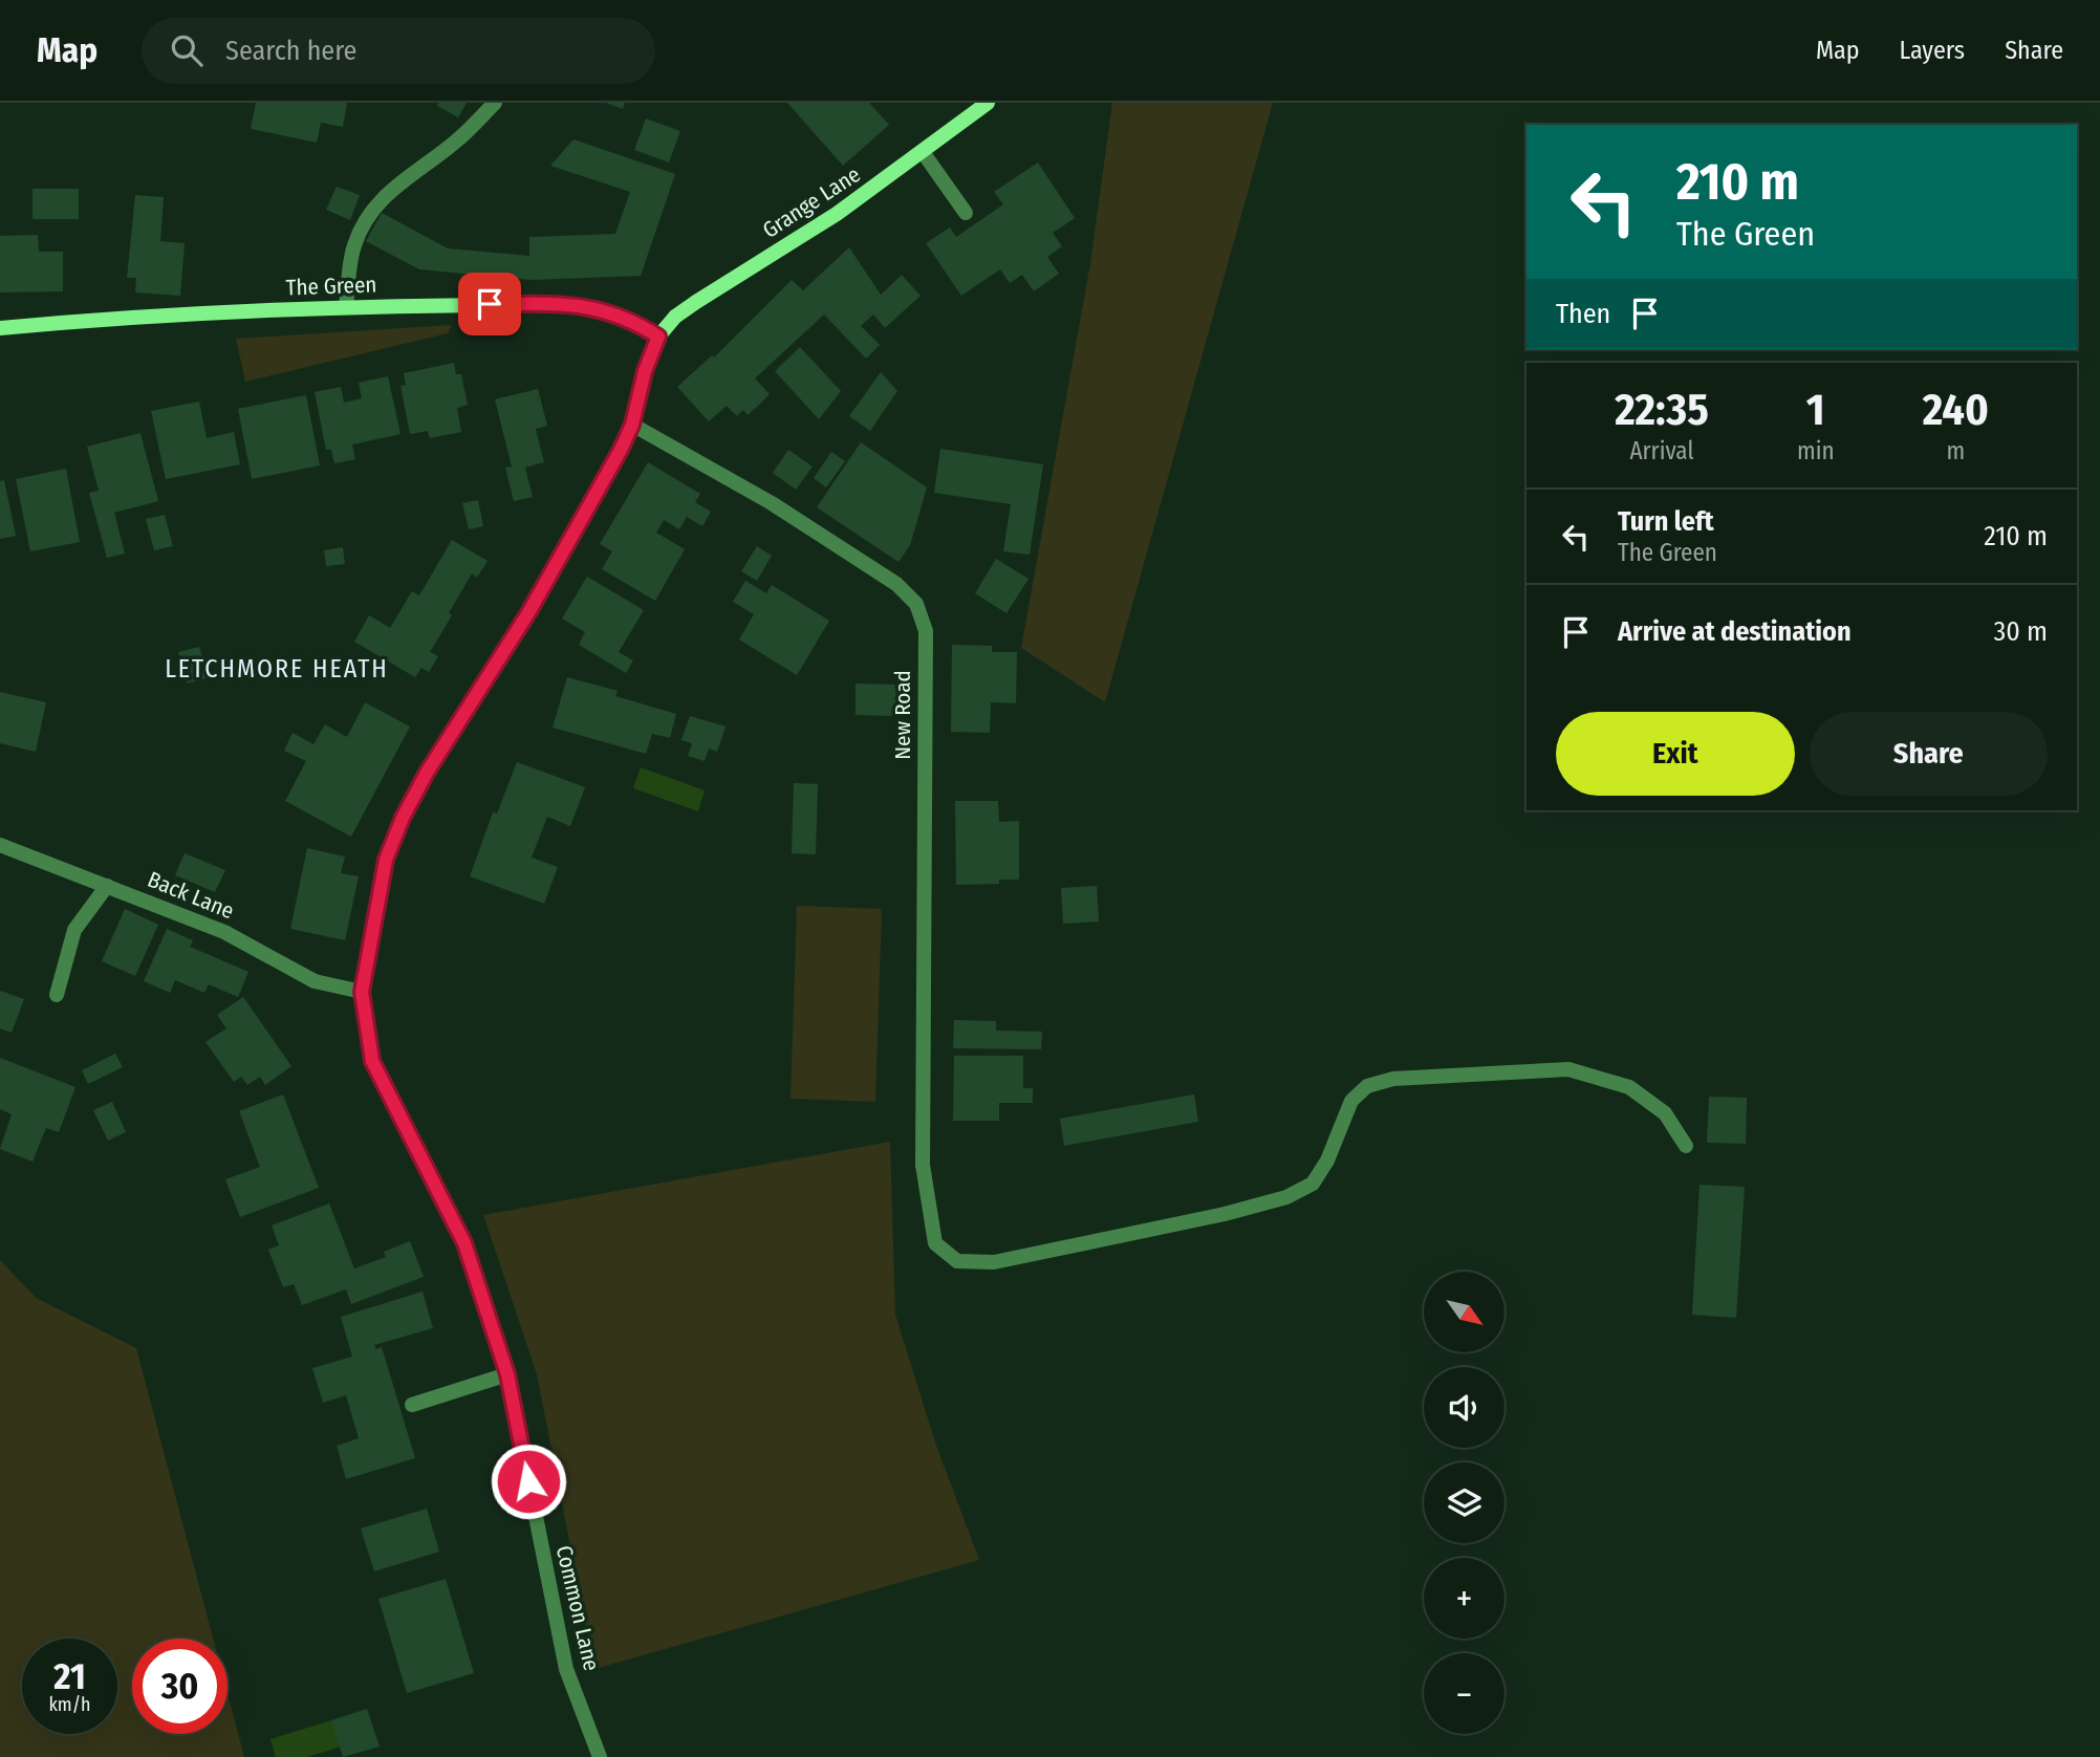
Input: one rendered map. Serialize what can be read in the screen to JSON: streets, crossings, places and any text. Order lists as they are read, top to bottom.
{
  "streets": {
    "street": [
      "Grange Lane",
      "The Green",
      "New Road",
      "Back Lane",
      "Common Lane"
    ]
  },
  "crossings": [
    ["Grange Lane", "The Green"],
    ["Grange Lane", "Common Lane"],
    ["The Green", "Common Lane"],
    ["New Road", "Common Lane"],
    ["Back Lane", "Common Lane"]
  ],
  "districts": ["LETCHMORE HEATH"],
  "north": "bottom right",
  "page": {
    "header": "Map",
    "search": "Search here",
    "nav": ["Map", "Layers", "Share"],
    "turn": ["210 m", "The Green"],
    "then": "Then",
    "eta": [
      "22:35",
      "Arrival",
      "1",
      "min",
      "240",
      "m"
    ],
    "list": [
      {
        "name": "Turn left",
        "note": "The Green",
        "value": "210 m"
      },
      {
        "name": "Arrive at destination",
        "value": "30 m"
      }
    ],
    "buttons": ["Exit", "Share"],
    "map_buttons": ["+", "−"],
    "speed": "21 km/h",
    "limit": "30"
  }
}
